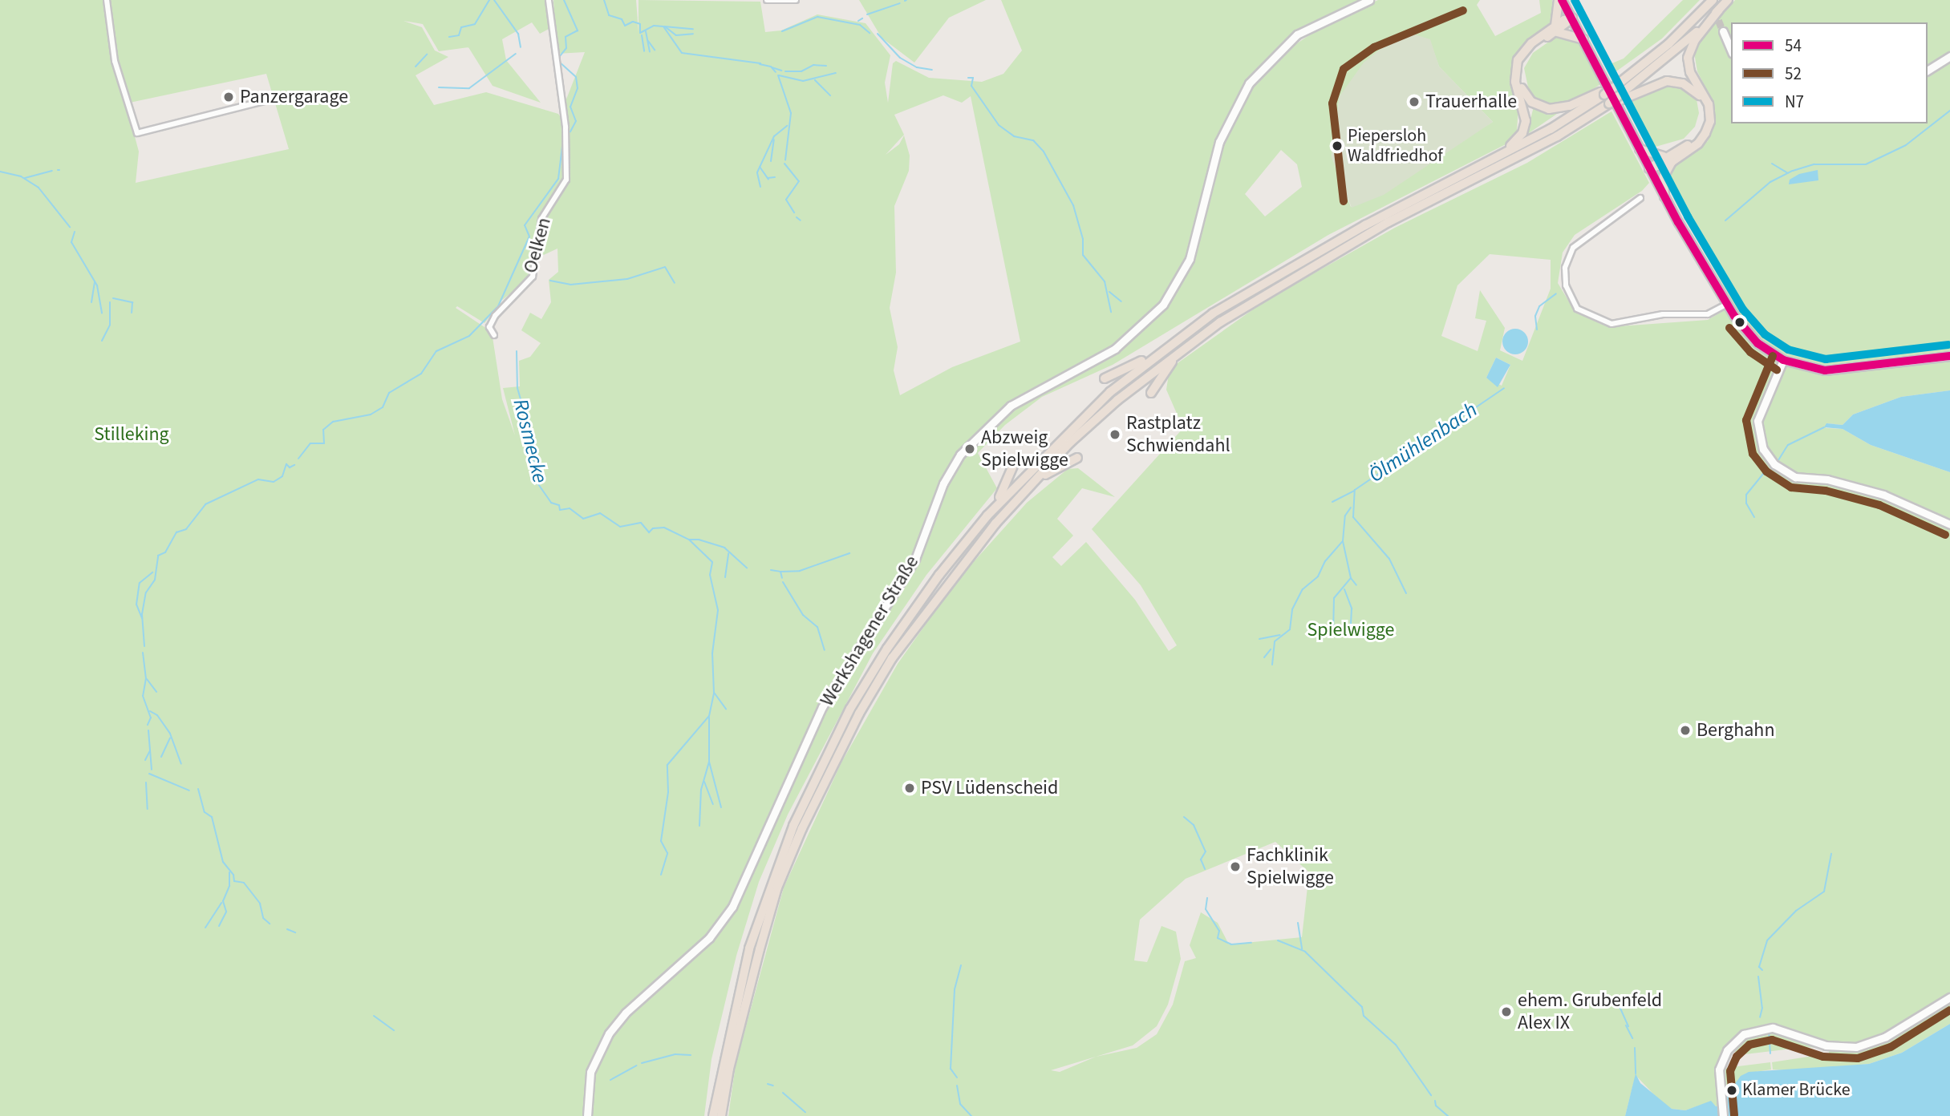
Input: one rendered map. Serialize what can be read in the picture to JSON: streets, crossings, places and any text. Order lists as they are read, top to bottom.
{
  "streets": {
    "main road": ["Werkshagener Straße"],
    "street": ["Oelken"]
  },
  "water": ["Rosmecke", "Ölmühlenbach"],
  "parks": ["Stilleking", "Spielwigge"],
  "places": [
    "Panzergarage",
    "Trauerhalle",
    "Piepersloh Waldfriedhof",
    "Rastplatz Schwiendahl",
    "Abzweig Spielwigge",
    "Berghahn",
    "PSV Lüdenscheid",
    "Fachklinik Spielwigge",
    "ehem. Grubenfeld Alex IX",
    "Klamer Brücke"
  ],
  "lines": ["transit line 54", "transit line N7", "transit line 52"],
  "legend": ["54", "52", "N7"]
}
